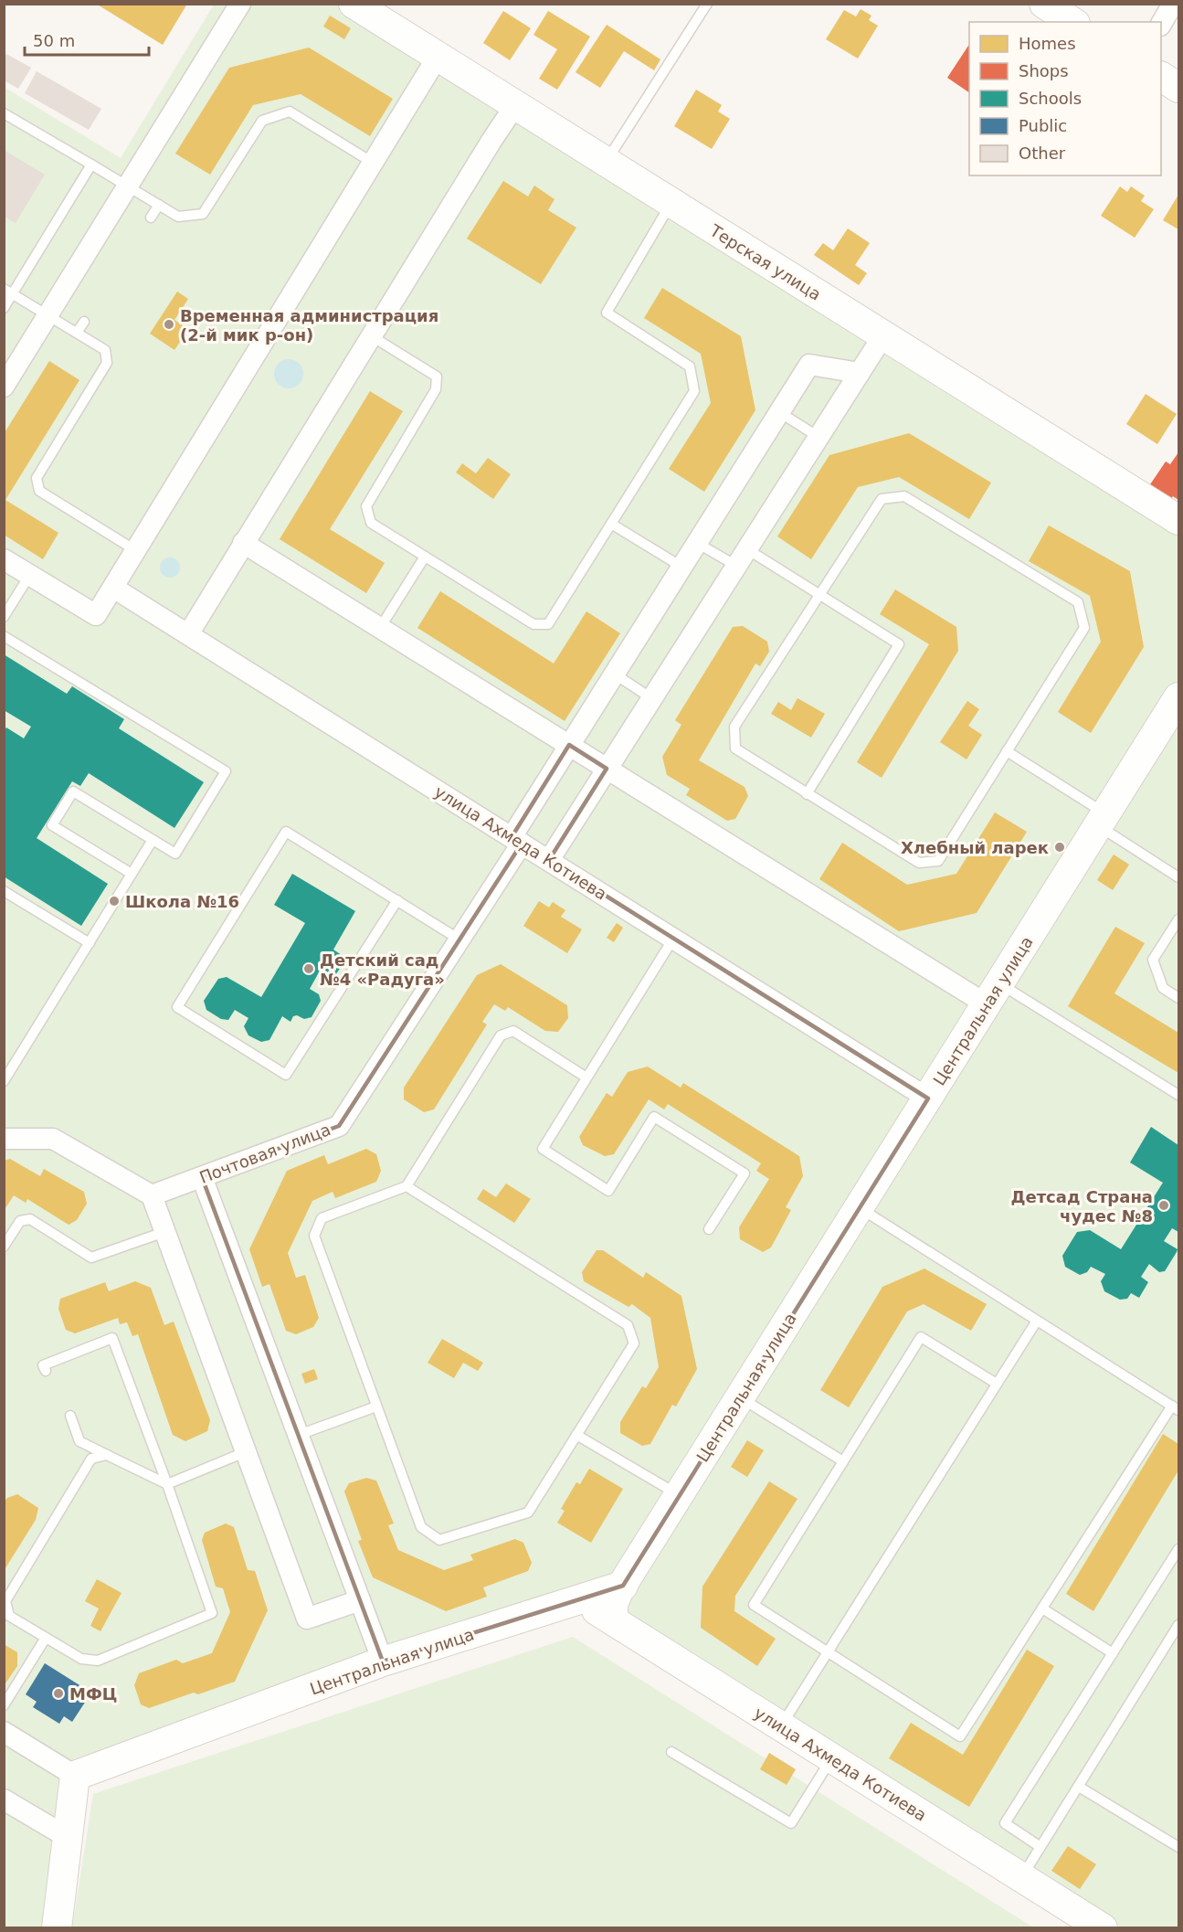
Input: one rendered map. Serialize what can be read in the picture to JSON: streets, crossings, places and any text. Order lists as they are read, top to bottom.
{
  "streets": {
    "street": [
      "Терская улица",
      "улица Ахмеда Котиева",
      "Центральная улица",
      "Почтовая улица"
    ]
  },
  "crossings": [
    ["улица Ахмеда Котиева", "Центральная улица"],
    ["улица Ахмеда Котиева", "Почтовая улица"]
  ],
  "places": [
    "Временная администрация (2-й мик р-он)",
    "Хлебный ларек",
    "Школа №16",
    "Детский сад №4 «Радуга»",
    "Детсад Страна чудес №8",
    "МФЦ"
  ],
  "legend": [
    "Homes",
    "Shops",
    "Schools",
    "Public",
    "Other"
  ],
  "scale_bar": "50 m"
}
